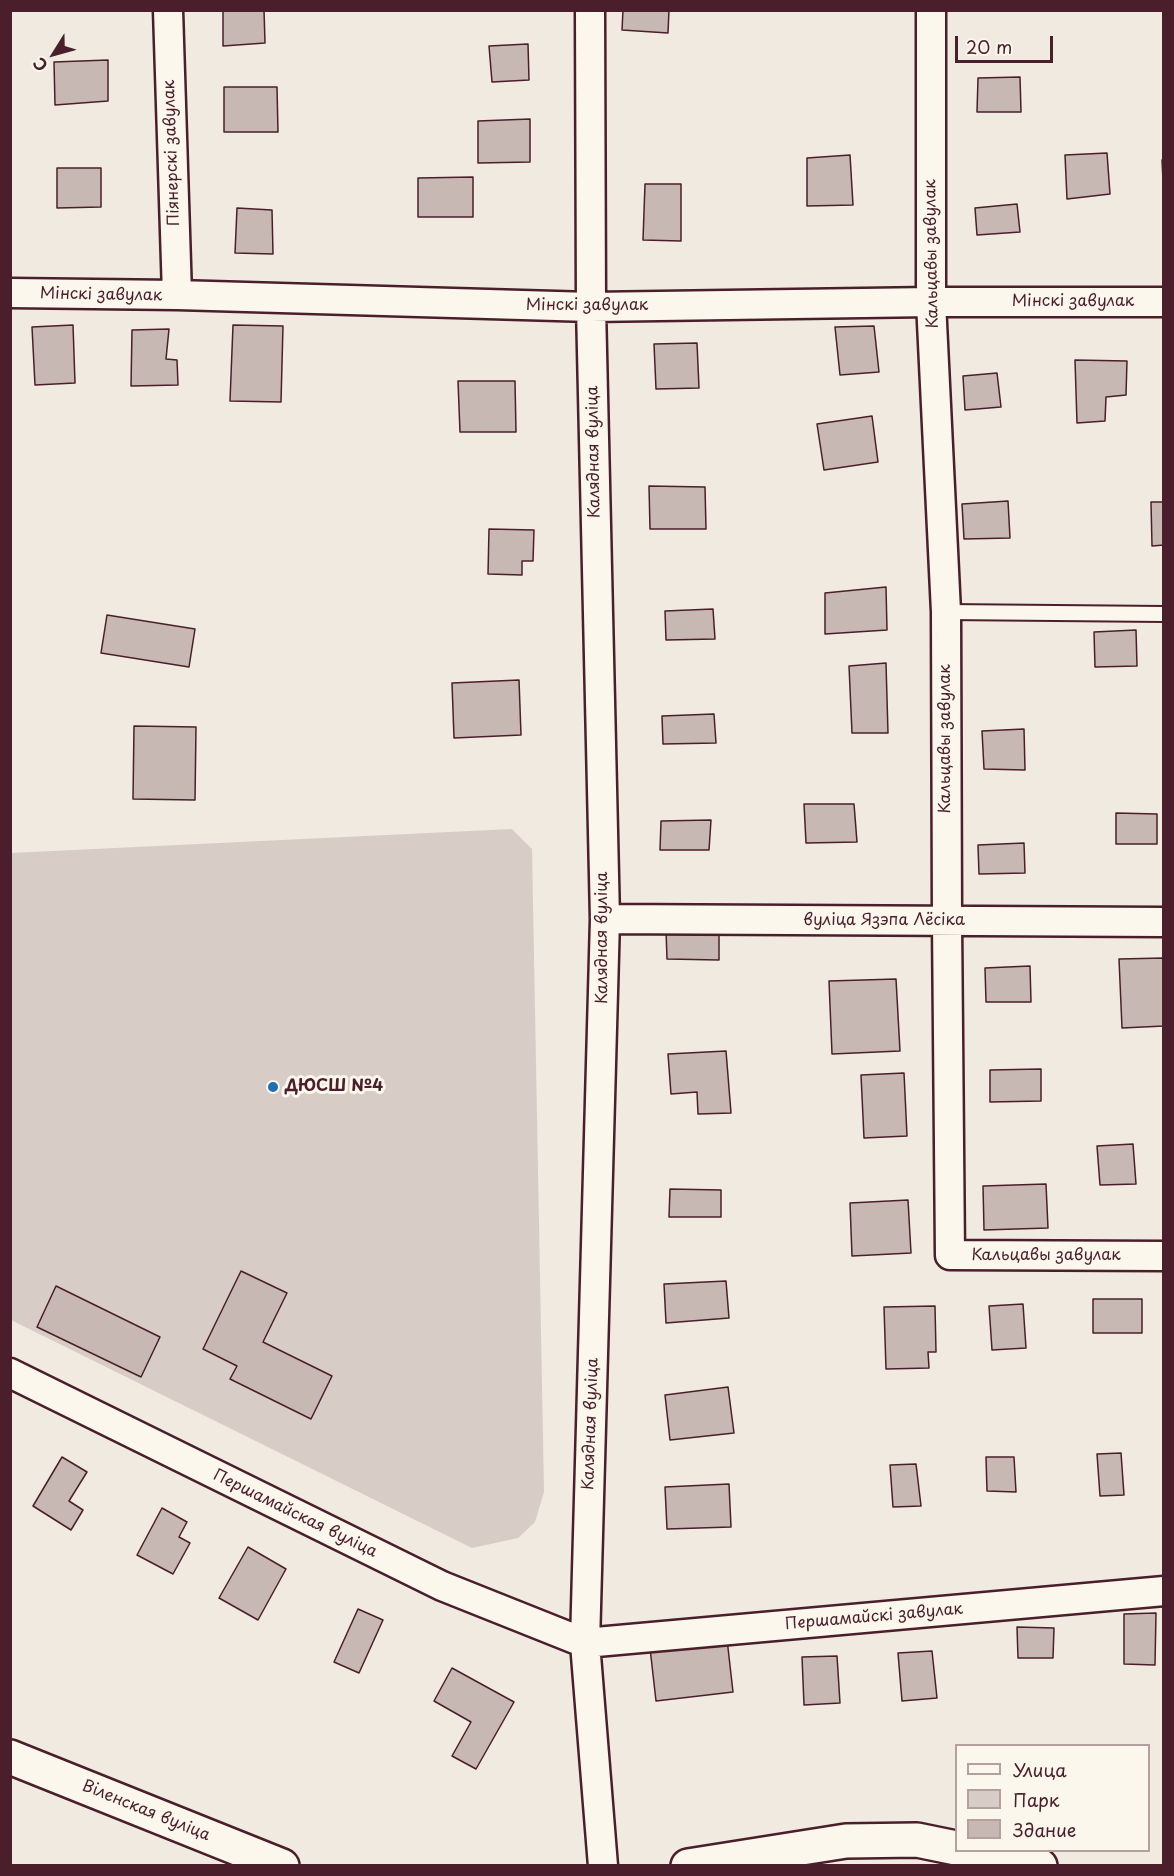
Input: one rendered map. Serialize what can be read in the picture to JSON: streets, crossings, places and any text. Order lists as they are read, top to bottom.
{
  "streets": {
    "main road": ["Віленская вуліца"],
    "street": [
      "Піянерскі завулак",
      "Кальцавы завулак",
      "Мінскі завулак",
      "Калядная вуліца",
      "вуліца Язэпа Лёсіка",
      "Першамайская вуліца",
      "Першамайскі завулак"
    ]
  },
  "crossings": [
    ["Піянерскі завулак", "Мінскі завулак"],
    ["Кальцавы завулак", "Мінскі завулак"],
    ["Кальцавы завулак", "вуліца Язэпа Лёсіка"],
    ["Мінскі завулак", "Калядная вуліца"],
    ["Калядная вуліца", "вуліца Язэпа Лёсіка"],
    ["Калядная вуліца", "Першамайская вуліца"],
    ["Калядная вуліца", "Першамайскі завулак"],
    ["Першамайская вуліца", "Першамайскі завулак"]
  ],
  "places": ["ДЮСШ №4"],
  "legend": ["Улица", "Парк", "Здание"],
  "scale_bar": "20 m",
  "north": "bottom left"
}
